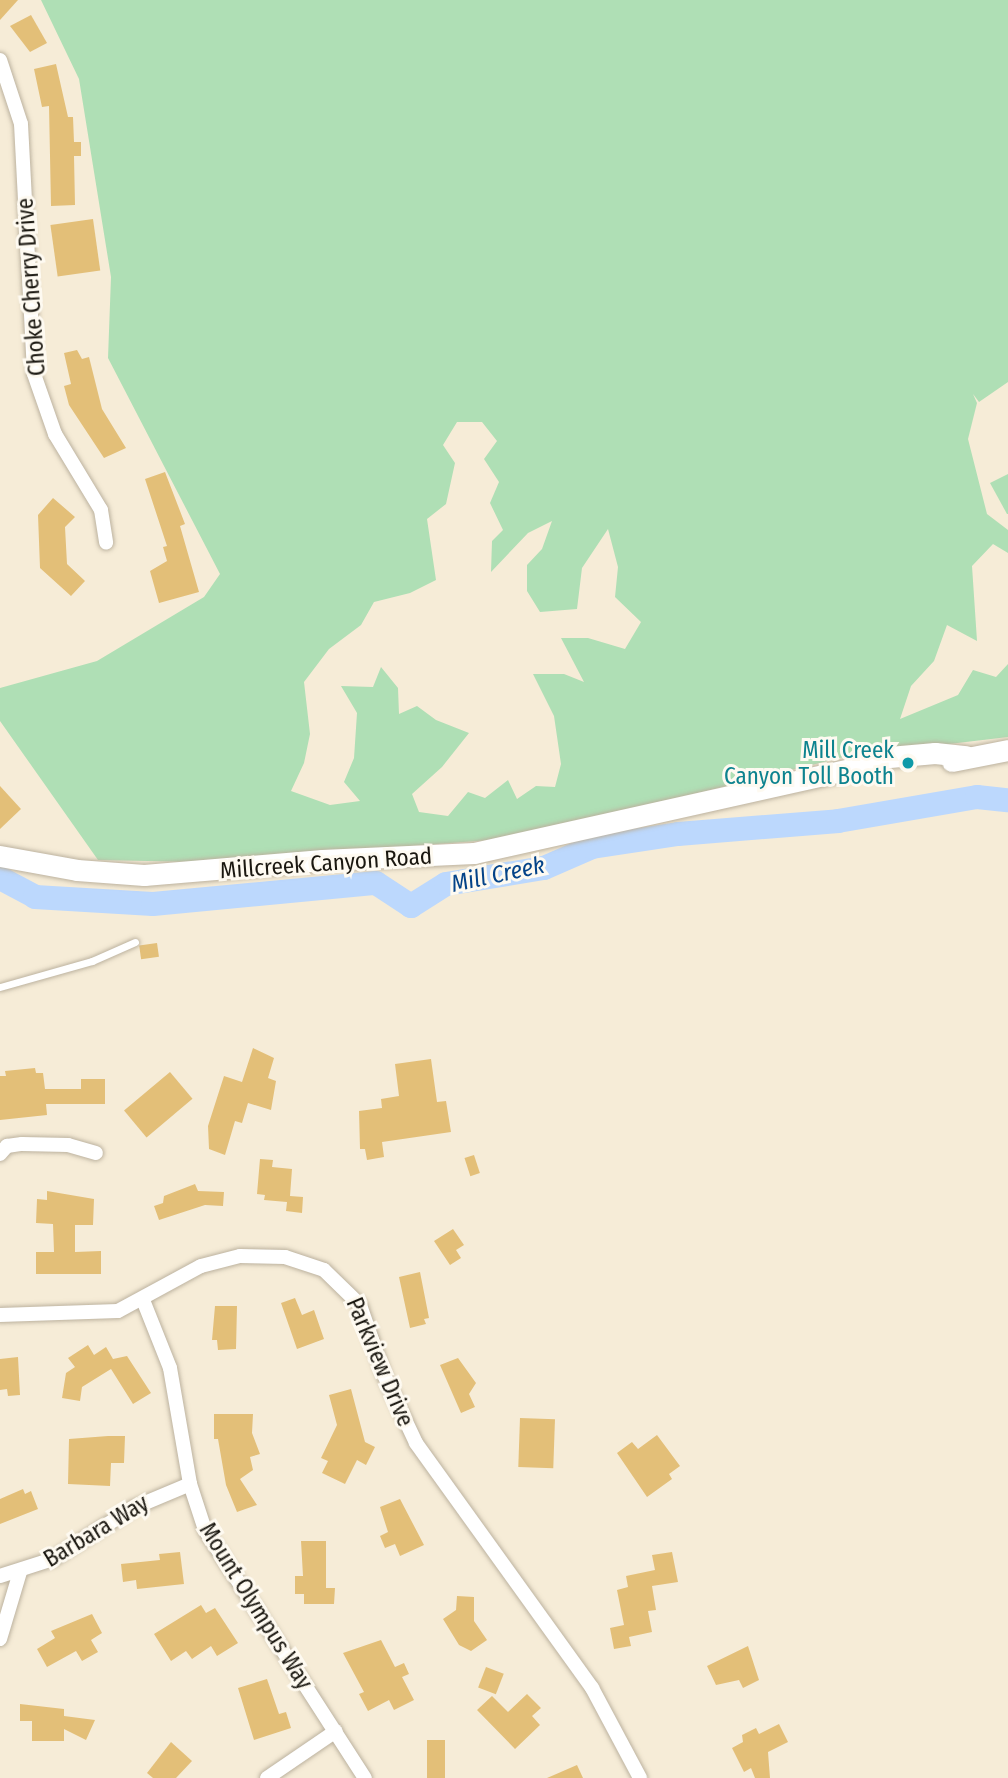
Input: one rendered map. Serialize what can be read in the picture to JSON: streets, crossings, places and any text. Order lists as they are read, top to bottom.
{
  "streets": {
    "street": [
      "Choke Cherry Drive",
      "Millcreek Canyon Road",
      "Parkview Drive",
      "Barbara Way",
      "Mount Olympus Way"
    ]
  },
  "crossings": [
    ["Parkview Drive", "Mount Olympus Way"],
    ["Barbara Way", "Mount Olympus Way"]
  ],
  "water": ["Mill Creek"],
  "places": ["Mill Creek Canyon Toll Booth"]
}
